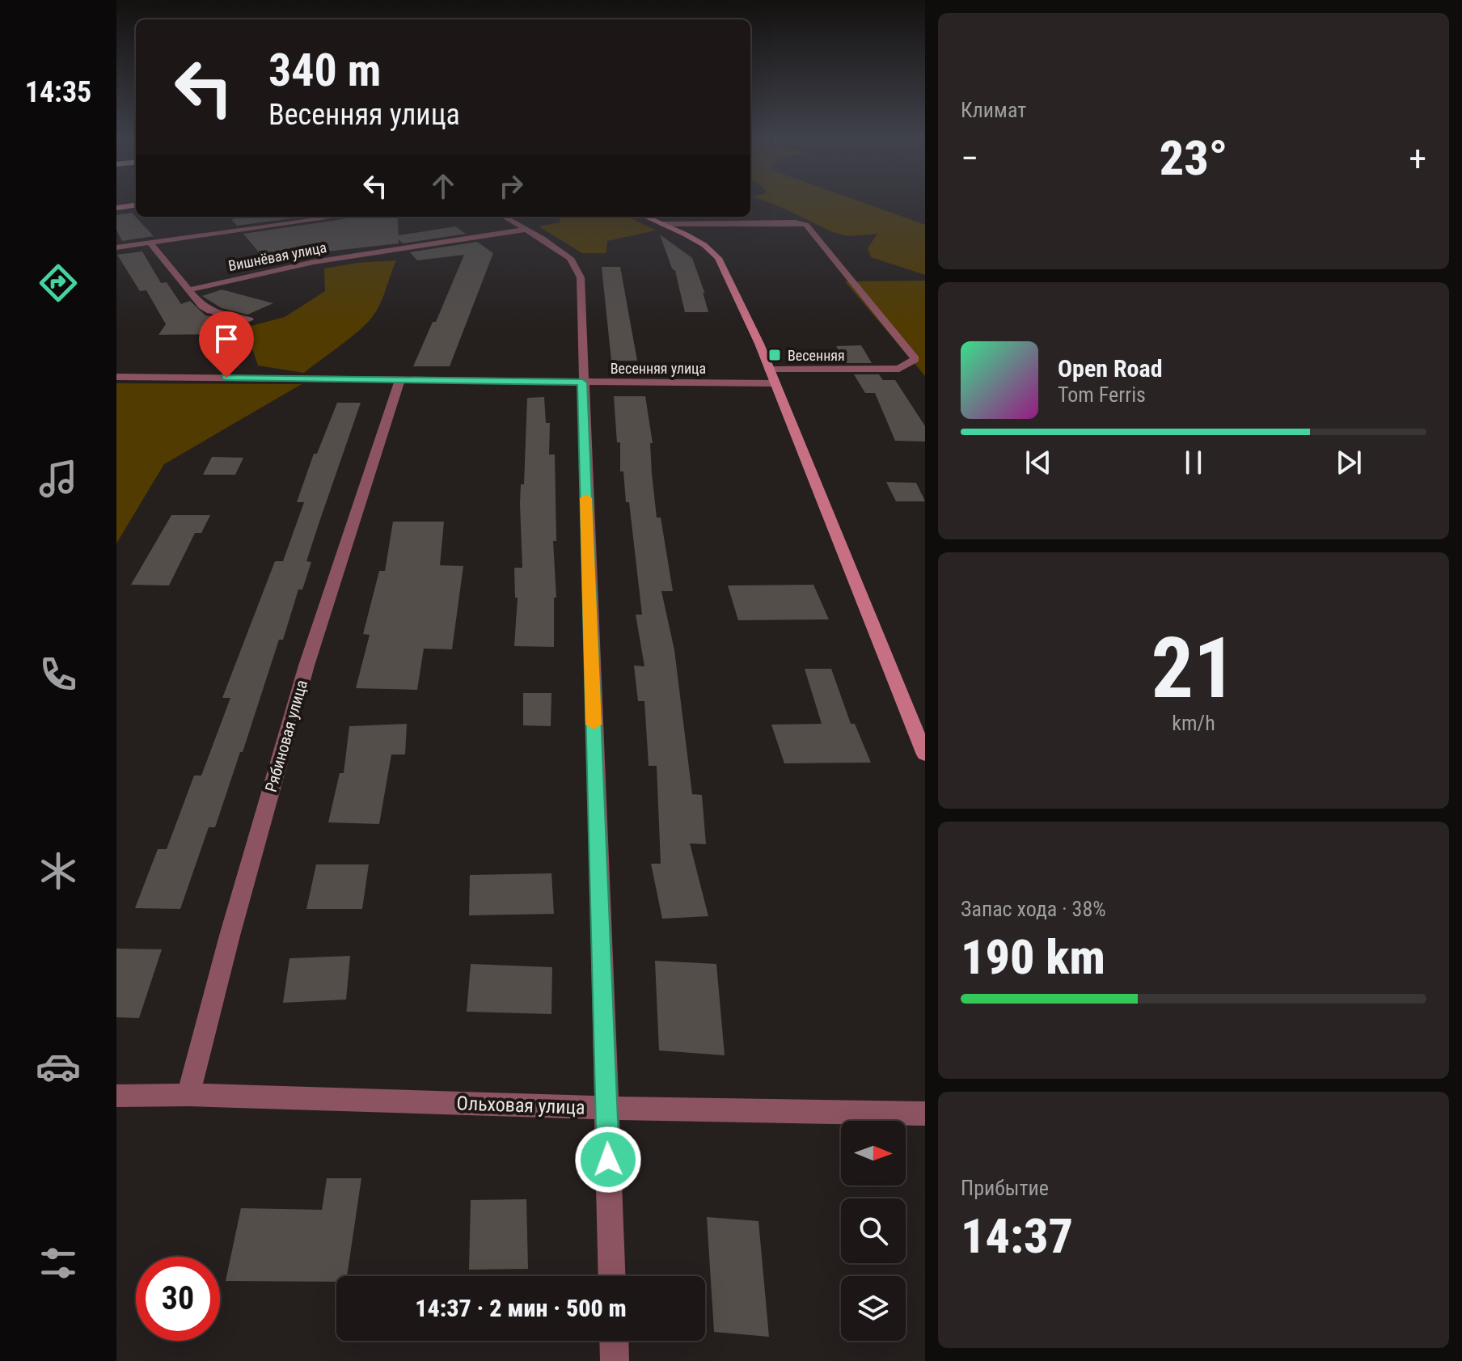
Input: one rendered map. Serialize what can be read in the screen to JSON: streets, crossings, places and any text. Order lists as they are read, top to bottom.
{
  "streets": {
    "street": [
      "Вишнёвая улица",
      "Весенняя улица",
      "Рябиновая улица",
      "Ольховая улица"
    ]
  },
  "crossings": [
    ["Весенняя улица", "Рябиновая улица"],
    ["Рябиновая улица", "Ольховая улица"]
  ],
  "places": {
    "transit": ["Весенняя"]
  },
  "north": "right",
  "page": {
    "tabs": "14:35",
    "tile": [
      "Климат",
      ["21", "km/h"],
      ["Запас хода · 38%", "190 km"],
      ["Прибытие", "14:37"]
    ],
    "turn": ["340 m", "Весенняя улица"],
    "heat": ["−", "23°", "+"],
    "song": ["Open Road", "Tom Ferris"],
    "limit": "30",
    "trip": "14:37 · 2 мин · 500 m"
  }
}
